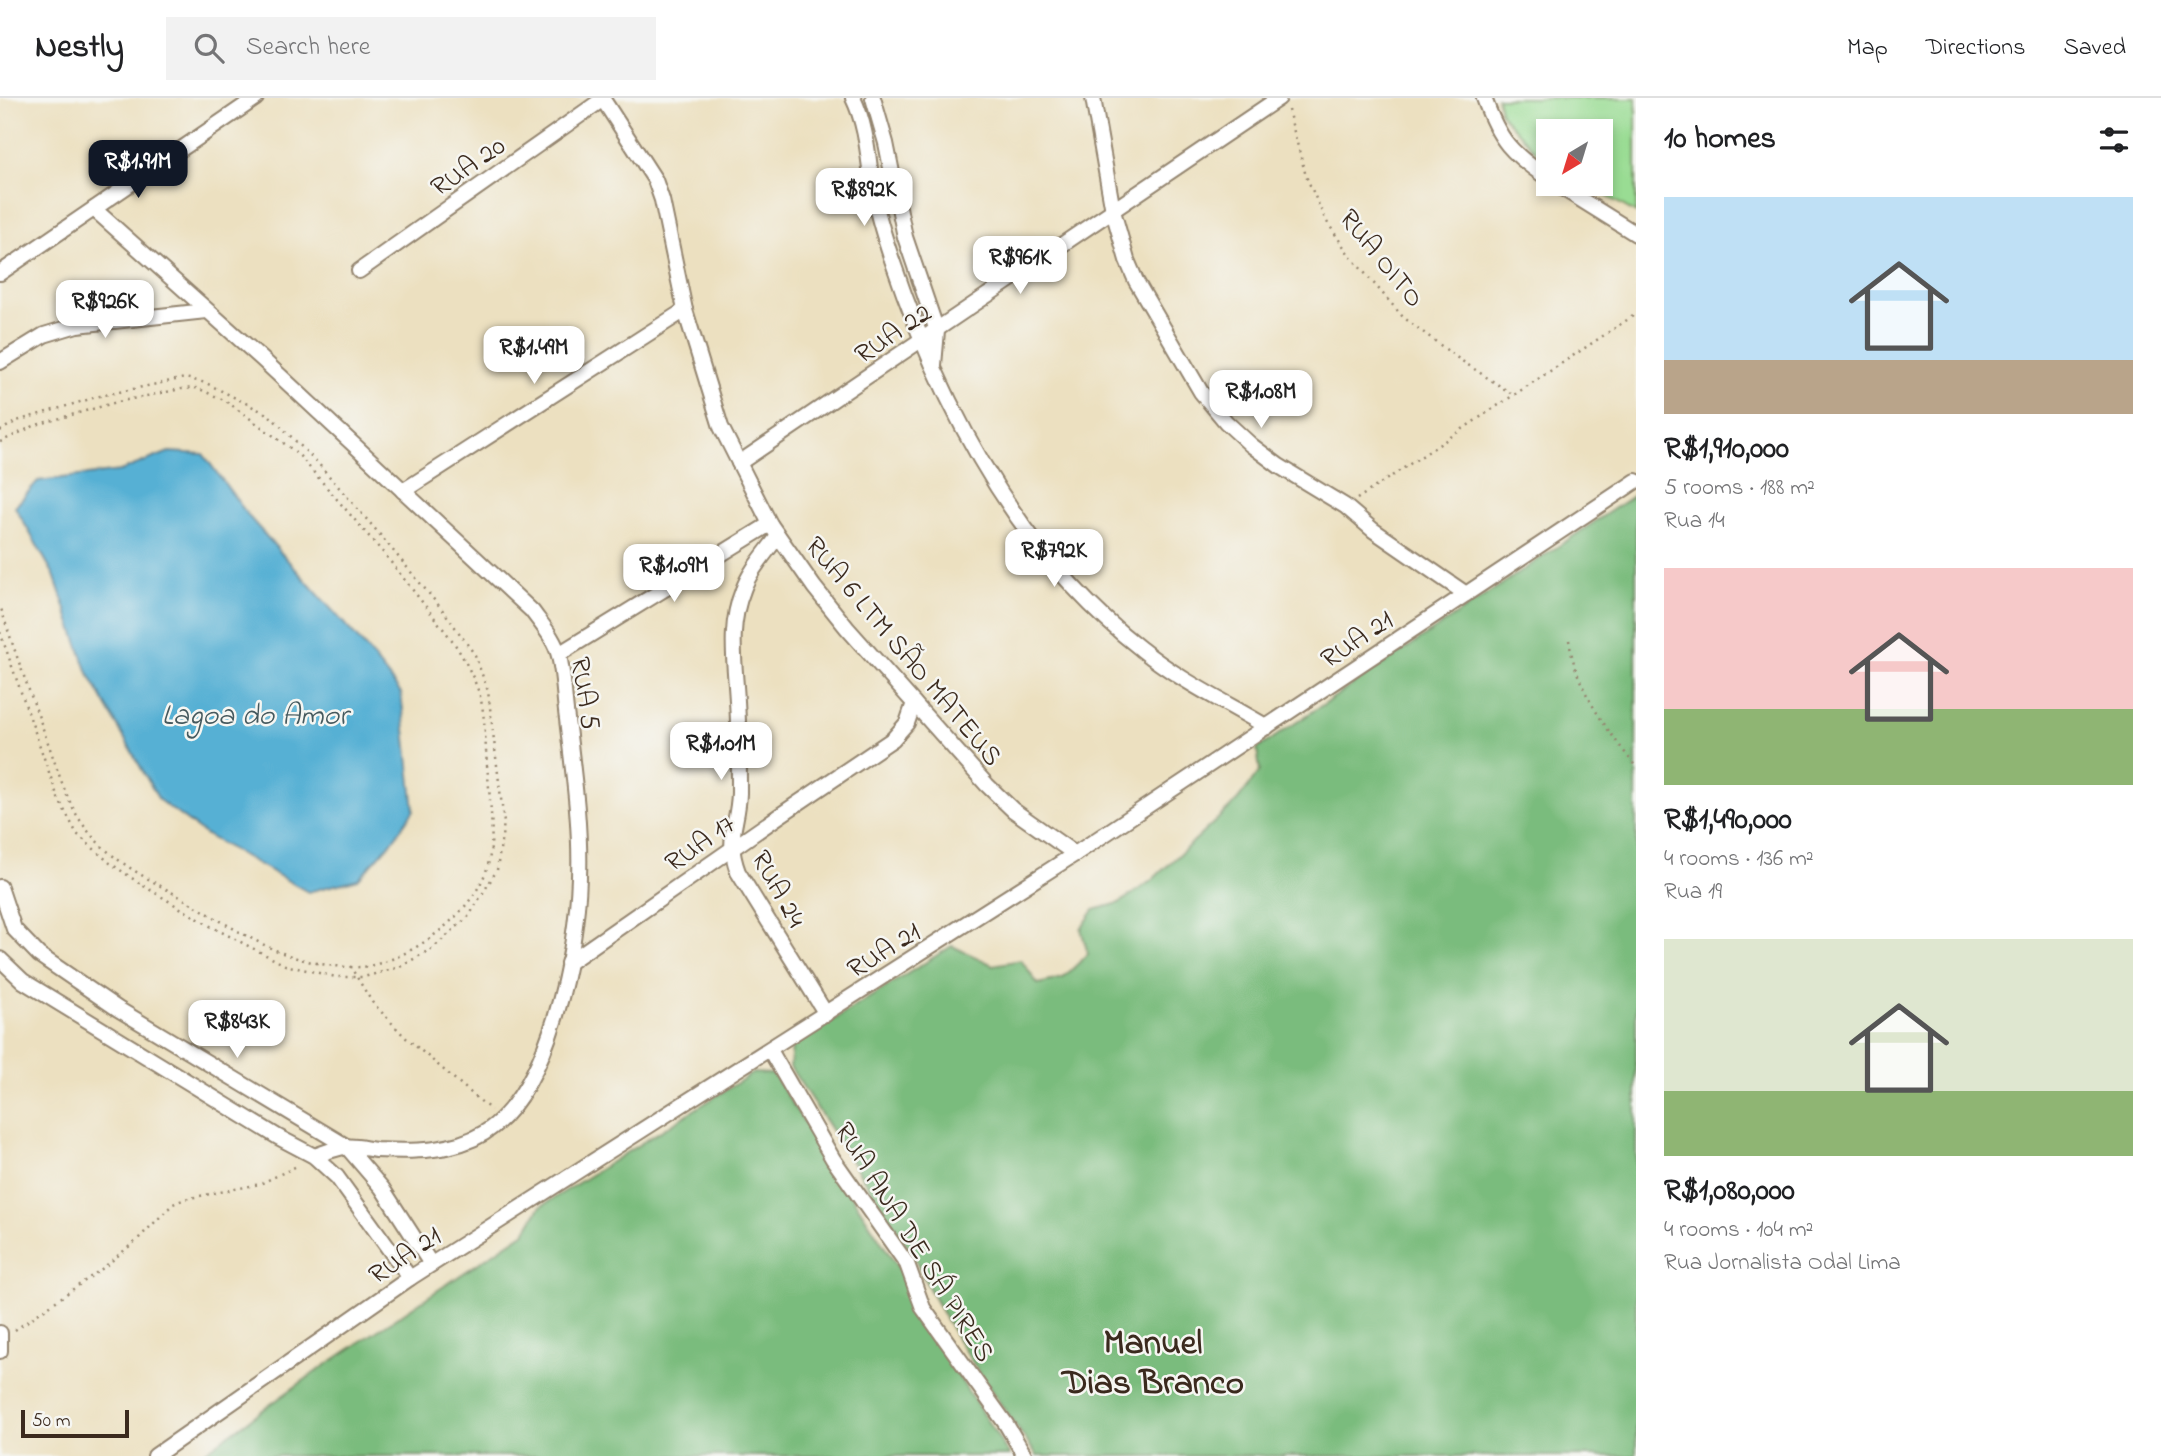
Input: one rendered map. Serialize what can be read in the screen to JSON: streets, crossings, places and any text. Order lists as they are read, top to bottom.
{
  "streets": {
    "street": [
      "RUA 20",
      "RUA 22",
      "RUA 21",
      "RUA 6 LTM SÃO MATEUS",
      "RUA 5",
      "RUA 17",
      "RUA 24",
      "RUA ANA DE SÁ PIRES"
    ],
    "path": ["RUA OITO"]
  },
  "crossings": [
    ["RUA 20", "RUA 6 LTM SÃO MATEUS"],
    ["RUA OITO", "RUA 22"],
    ["RUA 22", "RUA 6 LTM SÃO MATEUS"],
    ["RUA 21", "RUA 6 LTM SÃO MATEUS"],
    ["RUA 21", "RUA 24"],
    ["RUA 21", "RUA ANA DE SÁ PIRES"],
    ["RUA 6 LTM SÃO MATEUS", "RUA 17"],
    ["RUA 6 LTM SÃO MATEUS", "RUA 24"],
    ["RUA 5", "RUA 17"],
    ["RUA 17", "RUA 24"]
  ],
  "districts": ["Manuel Dias Branco"],
  "water": ["Lagoa do Amor"],
  "scale_bar": "50 m",
  "north": "bottom left",
  "page": {
    "header": "Nestly",
    "search": "Search here",
    "nav": ["Map", "Directions", "Saved"],
    "heading": "10 homes",
    "price": [
      "R$1.91M",
      "R$892K",
      "R$961K",
      "R$926K",
      "R$1.49M",
      "R$1.08M",
      "R$792K",
      "R$1.09M",
      "R$1.01M",
      "R$843K"
    ],
    "list": [
      {
        "name": "R$1,910,000",
        "note": "5 rooms · 188 m² · Rua 14"
      },
      {
        "name": "R$1,490,000",
        "note": "4 rooms · 136 m² · Rua 19"
      },
      {
        "name": "R$1,080,000",
        "note": "4 rooms · 104 m² · Rua Jornalista Odal Lima"
      }
    ],
    "scale": "50 m"
  }
}
